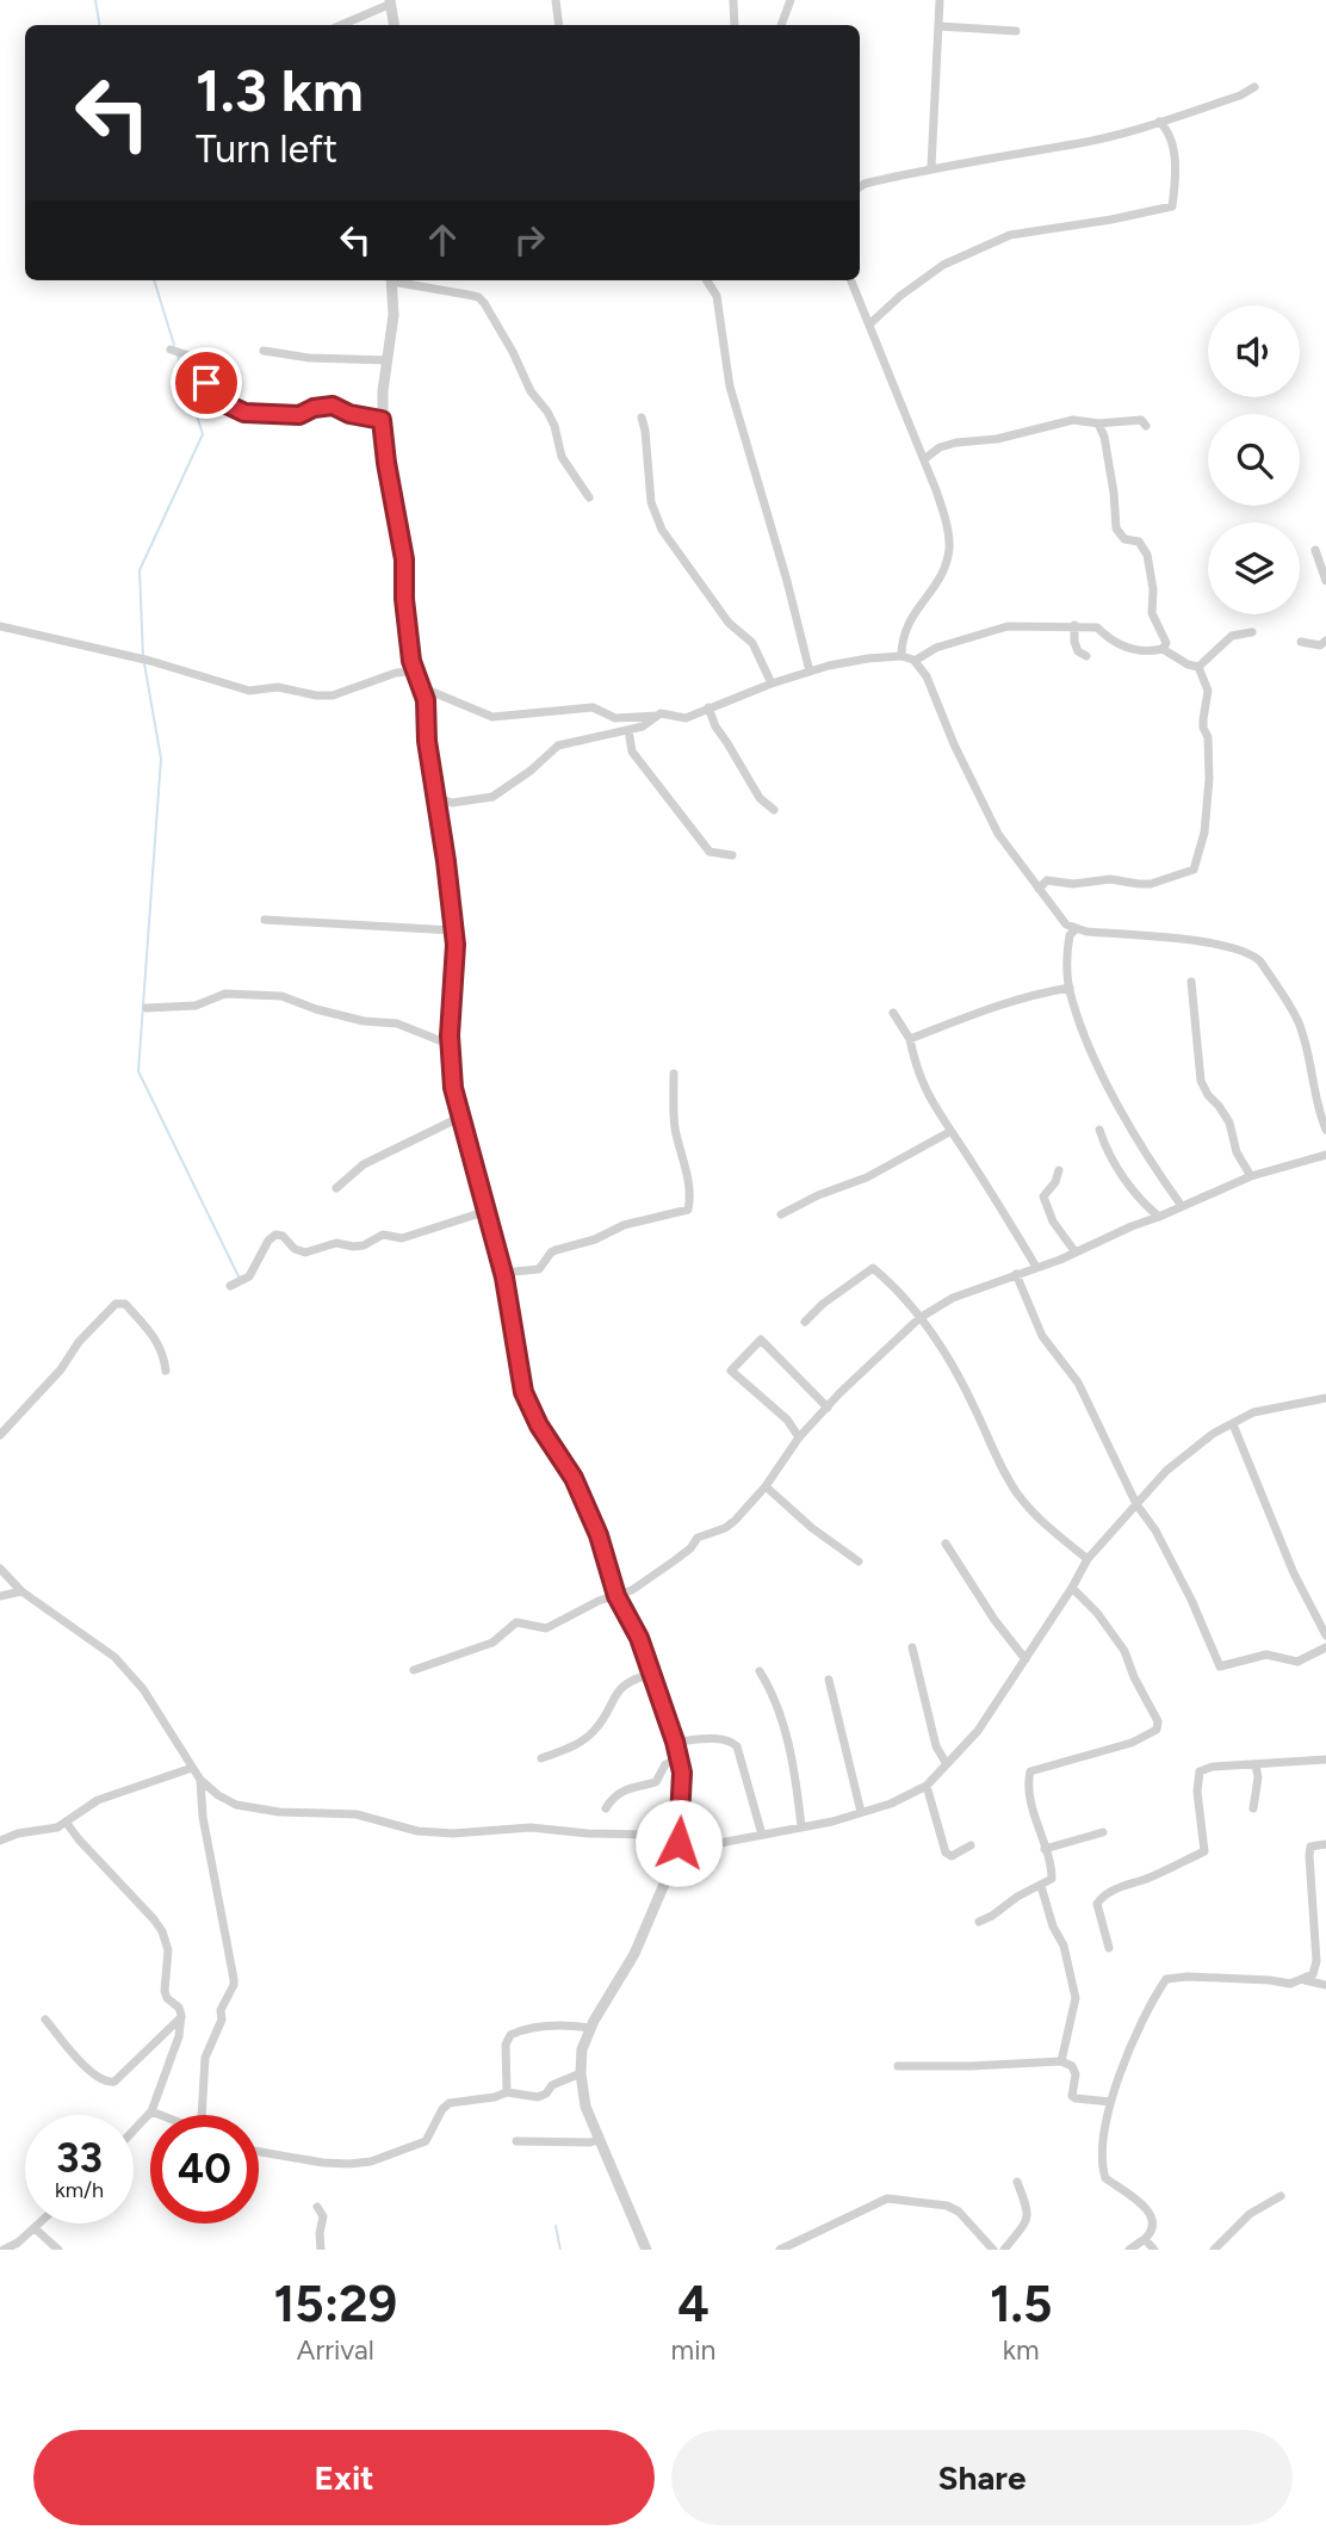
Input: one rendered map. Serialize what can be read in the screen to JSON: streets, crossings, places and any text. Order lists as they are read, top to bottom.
{
  "page": {
    "turn": ["1.3 km", "Turn left"],
    "speed": "33 km/h",
    "limit": "40",
    "eta": [
      "15:29",
      "Arrival",
      "4",
      "min",
      "1.5",
      "km"
    ],
    "buttons": ["Exit", "Share"]
  }
}
